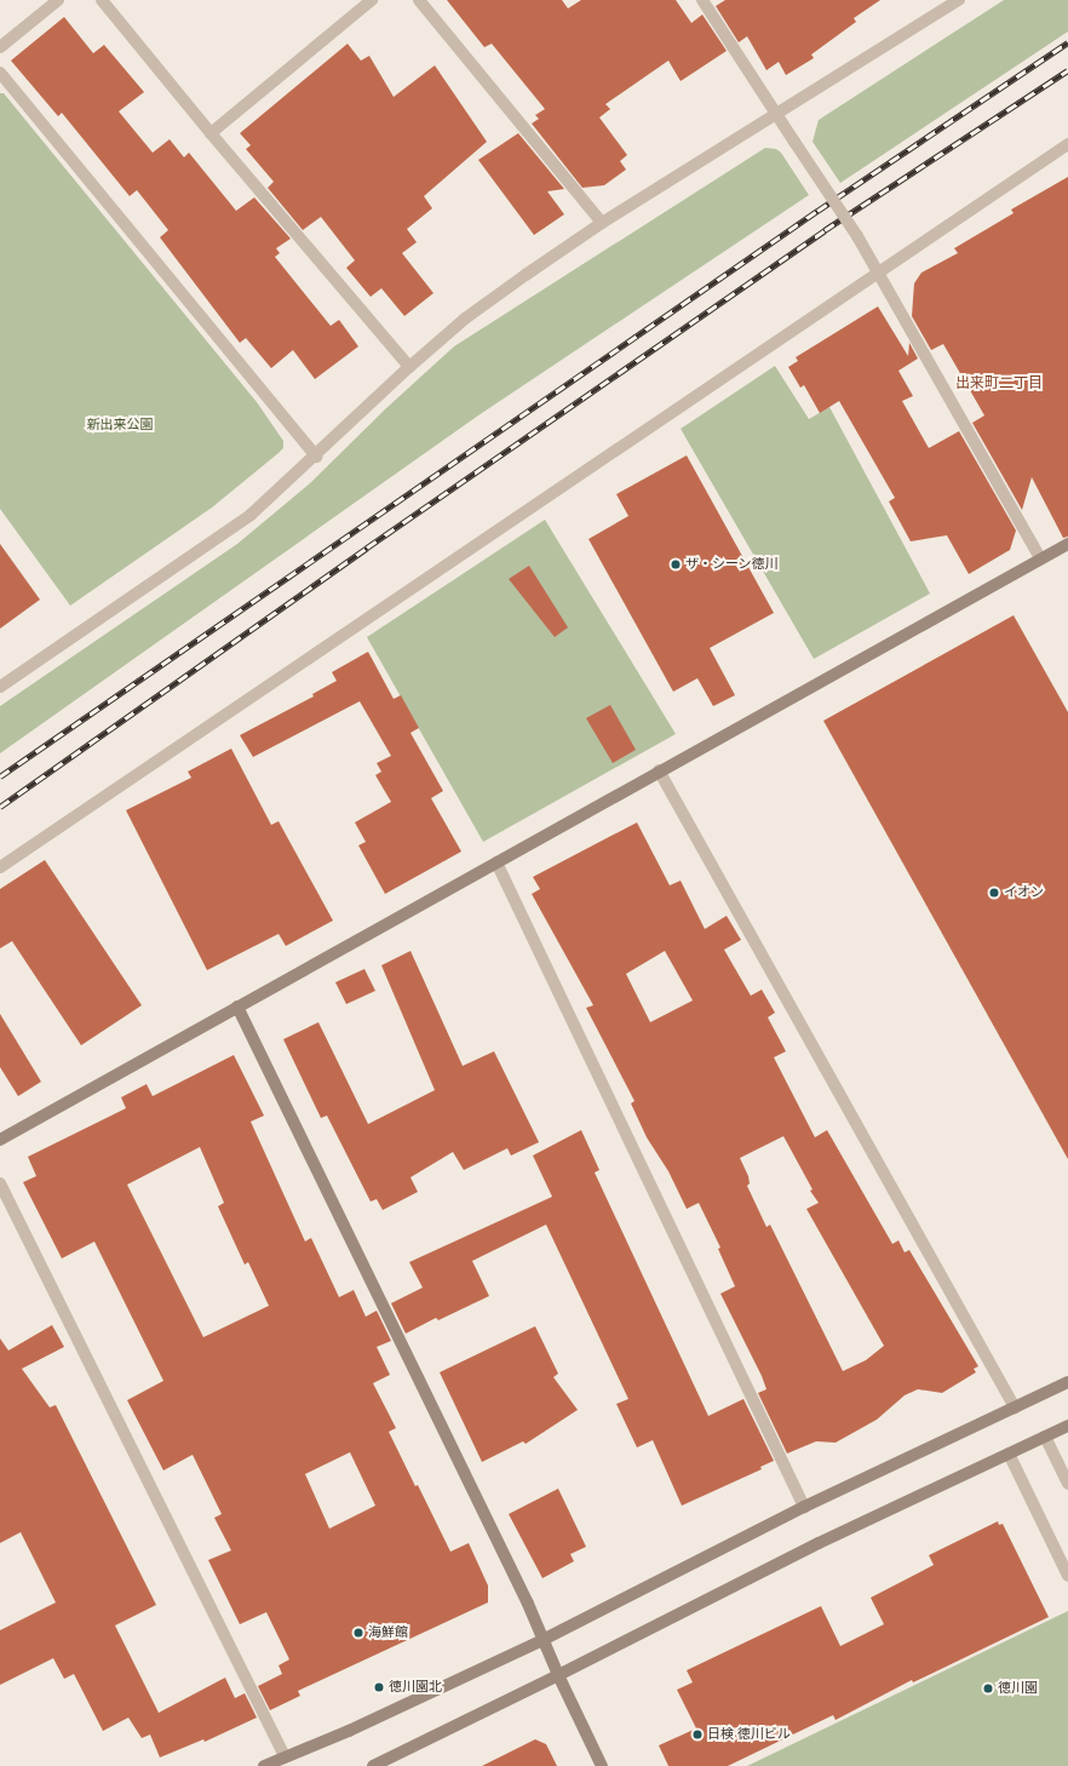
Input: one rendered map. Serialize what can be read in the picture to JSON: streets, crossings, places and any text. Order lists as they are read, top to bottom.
{
  "districts": ["出来町二丁目"],
  "parks": ["新出来公園"],
  "places": [
    "ザ・シーン徳川",
    "イオン",
    "海鮮館",
    "徳川園北",
    "徳川園",
    "日検 徳川ビル"
  ]
}
